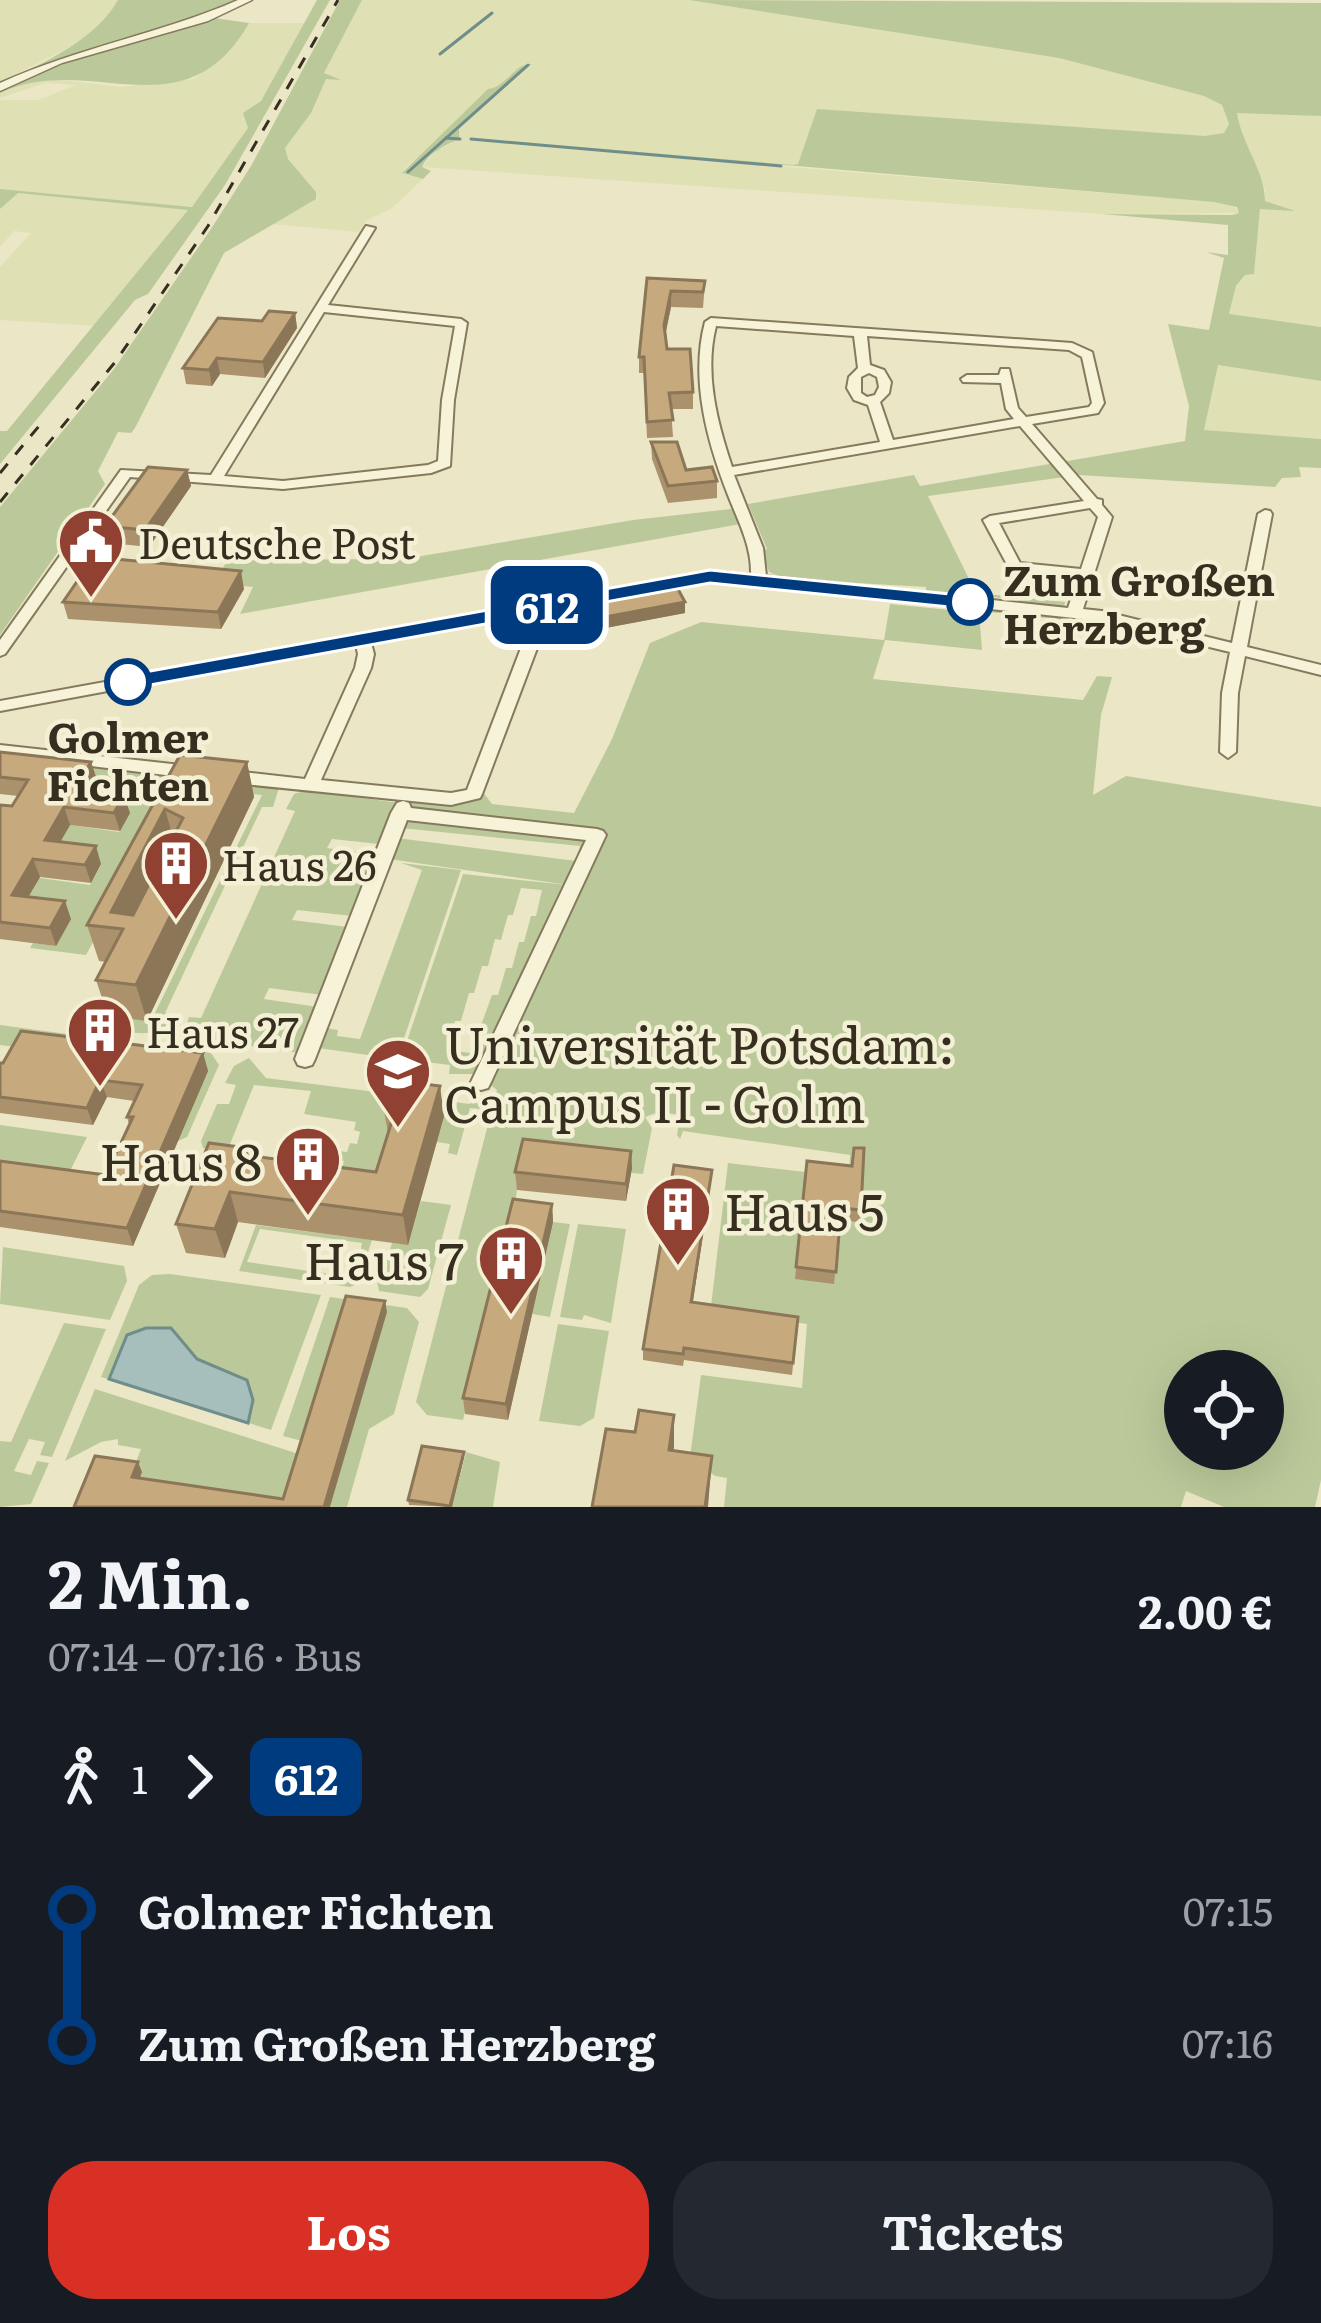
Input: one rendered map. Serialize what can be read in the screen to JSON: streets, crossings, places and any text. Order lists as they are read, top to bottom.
{
  "places": {
    "public building": ["Deutsche Post"],
    "other": ["Zum Großen Herzberg", "Golmer Fichten"],
    "building": [
      "Haus 26",
      "Haus 27",
      "Haus 8",
      "Haus 5",
      "Haus 7"
    ],
    "school or university": ["Universität Potsdam: Campus II - Golm"]
  },
  "lines": ["bus line 612"],
  "page": {
    "on_map": "612",
    "heading": ["2 Min.", "07:14 – 07:16 · Bus", "2.00 €"],
    "legs": ["1", "612"],
    "list": [
      {
        "name": "Golmer Fichten",
        "value": "07:15"
      },
      {
        "name": "Zum Großen Herzberg",
        "value": "07:16"
      }
    ],
    "buttons": ["Los", "Tickets"]
  }
}
